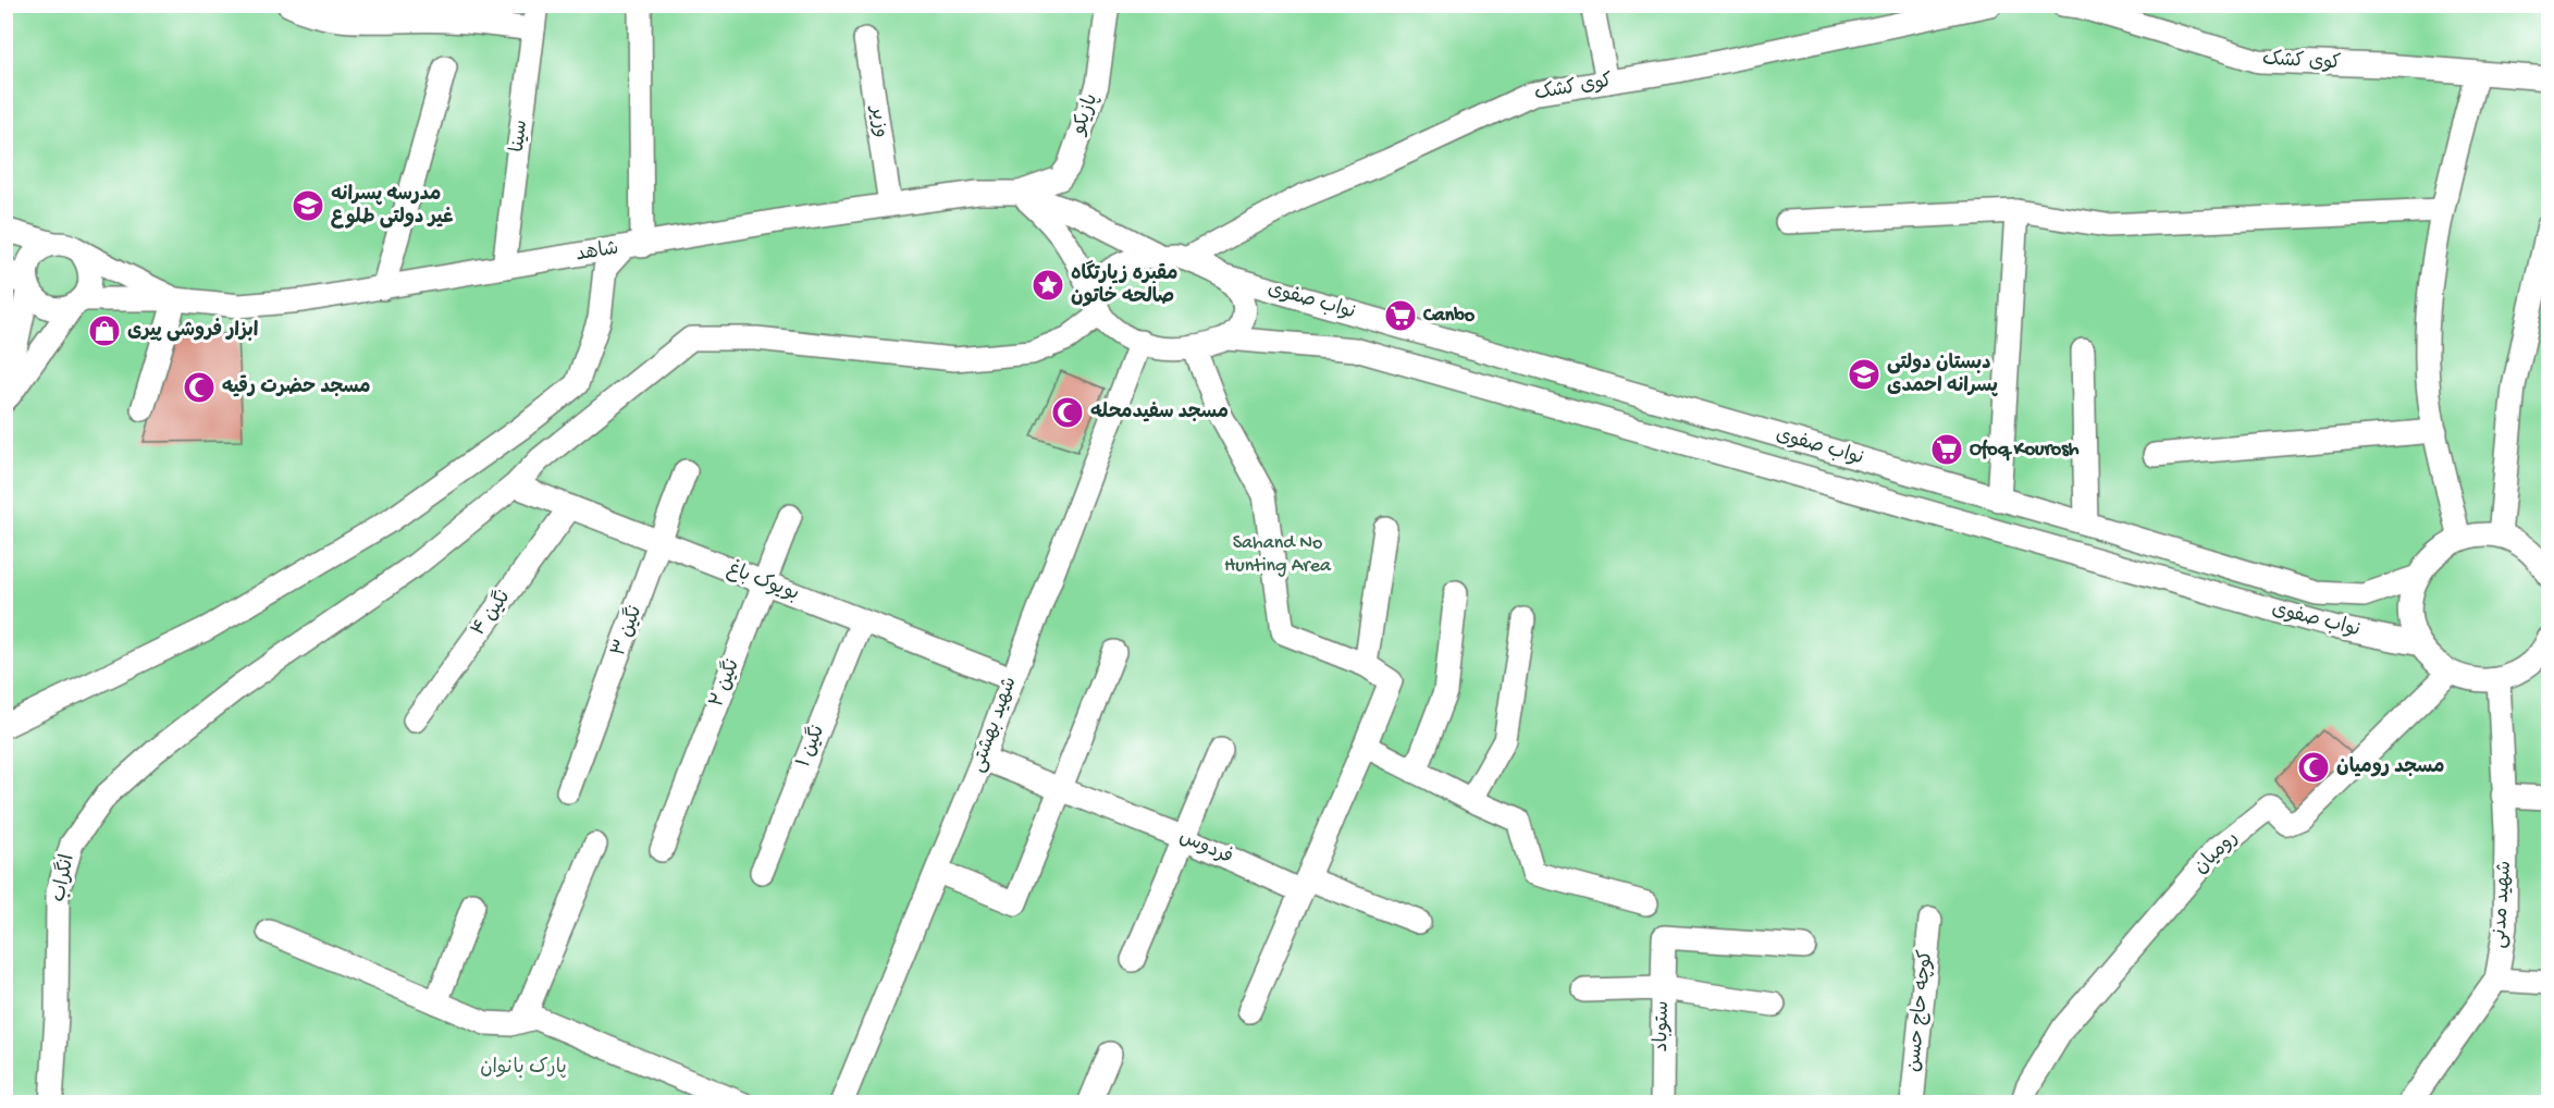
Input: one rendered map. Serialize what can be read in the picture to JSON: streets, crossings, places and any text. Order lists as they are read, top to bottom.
{
  "streets": {
    "street": [
      "کوی کشک",
      "پازیکو",
      "وزیر",
      "سینا",
      "شاهد",
      "نواب صفوی",
      "بویوک باغ",
      "نگین ۴",
      "نگین ۳",
      "نگین ۲",
      "شهید بهشتی",
      "نگین ۱",
      "فردوس",
      "رومیان",
      "انگراب",
      "شهید مدنی",
      "کوچه حاج حسن",
      "ستوباد"
    ]
  },
  "crossings": [
    ["کوی کشک", "نواب صفوی"],
    ["کوی کشک", "شهید بهشتی"],
    ["کوی کشک", "انگراب"],
    ["پازیکو", "شاهد"],
    ["وزیر", "شاهد"],
    ["سینا", "شاهد"],
    ["نواب صفوی", "شهید بهشتی"],
    ["نواب صفوی", "انگراب"],
    ["بویوک باغ", "نگین ۴"],
    ["بویوک باغ", "نگین ۳"],
    ["بویوک باغ", "نگین ۲"],
    ["بویوک باغ", "شهید بهشتی"],
    ["بویوک باغ", "نگین ۱"],
    ["بویوک باغ", "انگراب"],
    ["شهید بهشتی", "فردوس"],
    ["شهید بهشتی", "انگراب"]
  ],
  "parks": ["Sahand No Hunting Area", "پارک بانوان"],
  "places": {
    "school or university": ["مدرسه پسرانه غیر دولتی طلوع", "دبستان دولتی پسرانه احمدی"],
    "place": ["مقبره زیارتگاه صالحه خاتون"],
    "supermarket": ["Canbo", "Ofoq Kourosh"],
    "shop": ["ابزار فروشی پیری"],
    "mosque": ["مسجد حضرت رقیه", "مسجد سفیدمحله", "مسجد رومیان"]
  }
}
